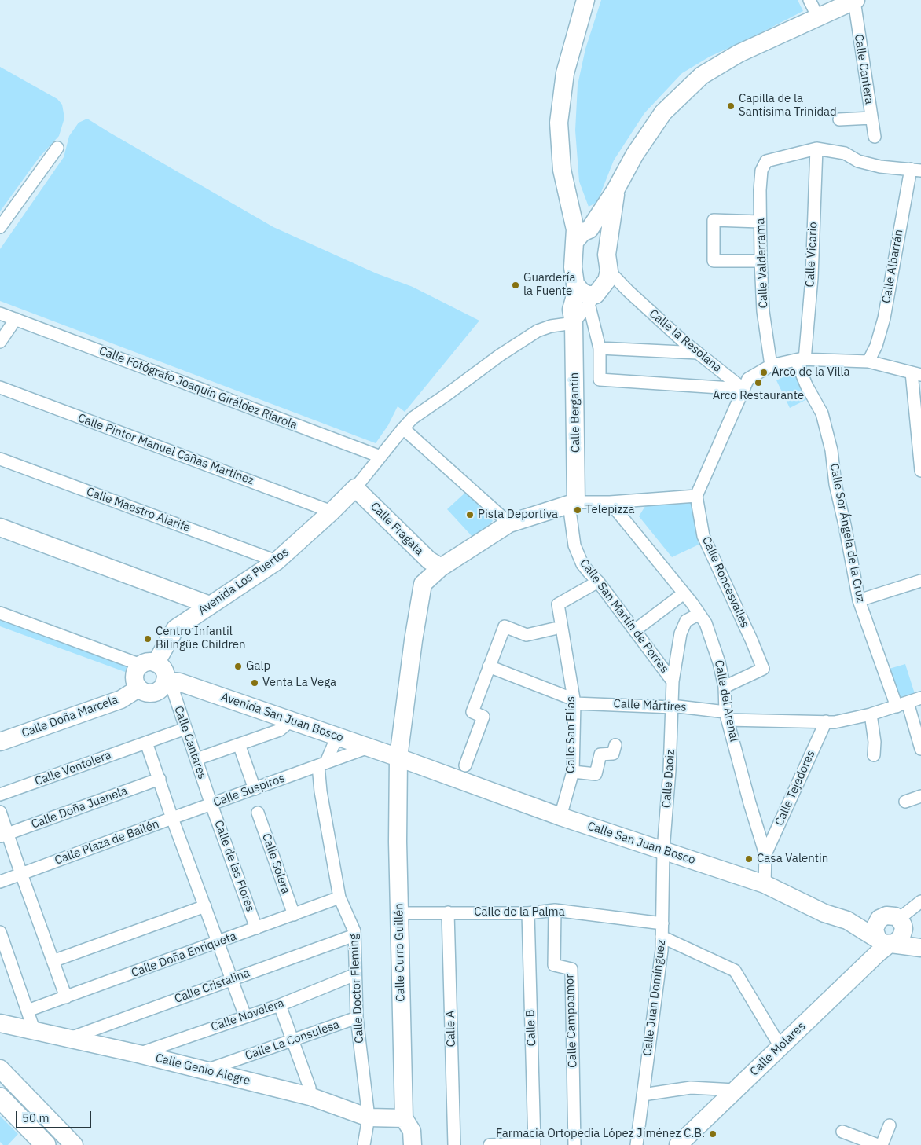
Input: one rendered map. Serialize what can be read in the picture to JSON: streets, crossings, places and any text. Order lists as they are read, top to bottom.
{
  "streets": {
    "street": [
      "Calle Cantera",
      "Calle Vicario",
      "Calle Valderrama",
      "Calle Albarrán",
      "Calle la Resolana",
      "Calle Fotógrafo Joaquín Giráldez Riarola",
      "Calle Bergantín",
      "Calle Pintor Manuel Cañas Martínez",
      "Calle Maestro Alarife",
      "Calle Fragata",
      "Calle Sor Ángela de la Cruz",
      "Avenida Los Puertos",
      "Calle Roncesvalles",
      "Calle San Martín de Porres",
      "Calle del Arenal",
      "Calle Mártires",
      "Calle Doña Marcela",
      "Avenida San Juan Bosco",
      "Calle San Elías",
      "Calle Cantares",
      "Calle Ventolera",
      "Calle Daoiz",
      "Calle Tejedores",
      "Calle Suspiros",
      "Calle Doña Juanela",
      "Calle Plaza de Bailén",
      "Calle San Juan Bosco",
      "Calle Solera",
      "Calle de las Flores",
      "Calle de la Palma",
      "Calle Curro Guillén",
      "Calle Doña Enriqueta",
      "Calle Cristalina",
      "Calle Doctor Fleming",
      "Calle Juan Domínguez",
      "Calle Novelera",
      "Calle Campoamor",
      "Calle B",
      "Calle A",
      "Calle La Consulesa",
      "Calle Molares",
      "Calle Genio Alegre"
    ]
  },
  "crossings": [
    ["Calle Vicario", "Calle Valderrama"],
    ["Calle Vicario", "Calle Sor Ángela de la Cruz"],
    ["Calle Bergantín", "Calle San Martín de Porres"],
    ["Calle Bergantín", "Calle Curro Guillén"],
    ["Calle Pintor Manuel Cañas Martínez", "Avenida Los Puertos"],
    ["Calle Maestro Alarife", "Avenida Los Puertos"],
    ["Calle Fragata", "Avenida Los Puertos"],
    ["Calle Fragata", "Calle Curro Guillén"],
    ["Calle Sor Ángela de la Cruz", "Calle Mártires"],
    ["Avenida Los Puertos", "Calle Doña Marcela"],
    ["Avenida Los Puertos", "Avenida San Juan Bosco"],
    ["Avenida Los Puertos", "Calle Cantares"],
    ["Calle Roncesvalles", "Calle del Arenal"],
    ["Calle San Martín de Porres", "Calle San Elías"],
    ["Calle San Martín de Porres", "Calle Daoiz"],
    ["Calle San Martín de Porres", "Calle Curro Guillén"],
    ["Calle del Arenal", "Calle Mártires"],
    ["Calle del Arenal", "Calle Daoiz"],
    ["Calle del Arenal", "Calle Tejedores"],
    ["Calle del Arenal", "Calle San Juan Bosco"],
    ["Calle Mártires", "Calle San Elías"],
    ["Calle Mártires", "Calle Daoiz"],
    ["Calle Mártires", "Calle Tejedores"],
    ["Calle Doña Marcela", "Avenida San Juan Bosco"],
    ["Calle Doña Marcela", "Calle Cantares"],
    ["Avenida San Juan Bosco", "Calle Cantares"],
    ["Avenida San Juan Bosco", "Calle Suspiros"],
    ["Avenida San Juan Bosco", "Calle San Juan Bosco"],
    ["Avenida San Juan Bosco", "Calle Curro Guillén"],
    ["Calle San Elías", "Calle San Juan Bosco"],
    ["Calle Cantares", "Calle Ventolera"],
    ["Calle Cantares", "Calle Suspiros"],
    ["Calle Cantares", "Calle de las Flores"],
    ["Calle Daoiz", "Calle San Juan Bosco"],
    ["Calle Daoiz", "Calle Juan Domínguez"],
    ["Calle Suspiros", "Calle Plaza de Bailén"],
    ["Calle Suspiros", "Calle de las Flores"],
    ["Calle Suspiros", "Calle Doctor Fleming"],
    ["Calle Plaza de Bailén", "Calle Doña Enriqueta"],
    ["Calle Plaza de Bailén", "Calle Cristalina"],
    ["Calle Plaza de Bailén", "Calle Novelera"],
    ["Calle San Juan Bosco", "Calle Curro Guillén"],
    ["Calle San Juan Bosco", "Calle Juan Domínguez"],
    ["Calle San Juan Bosco", "Calle Molares"],
    ["Calle Solera", "Calle Doña Enriqueta"],
    ["Calle de las Flores", "Calle Doña Enriqueta"],
    ["Calle de la Palma", "Calle Curro Guillén"],
    ["Calle de la Palma", "Calle Juan Domínguez"],
    ["Calle de la Palma", "Calle Campoamor"],
    ["Calle de la Palma", "Calle B"],
    ["Calle de la Palma", "Calle A"],
    ["Calle Curro Guillén", "Calle Genio Alegre"],
    ["Calle Doña Enriqueta", "Calle Doctor Fleming"],
    ["Calle Cristalina", "Calle Doctor Fleming"],
    ["Calle Cristalina", "Calle Genio Alegre"],
    ["Calle Doctor Fleming", "Calle Novelera"],
    ["Calle Doctor Fleming", "Calle La Consulesa"],
    ["Calle Doctor Fleming", "Calle Genio Alegre"],
    ["Calle Novelera", "Calle Genio Alegre"],
    ["Calle La Consulesa", "Calle Genio Alegre"]
  ],
  "places": [
    "Capilla de la Santísima Trinidad",
    "Guardería la Fuente",
    "Arco de la Villa",
    "Arco Restaurante",
    "Telepizza",
    "Pista Deportiva",
    "Centro Infantil Bilingüe Children",
    "Galp",
    "Venta La Vega",
    "Casa Valentin",
    "Farmacia Ortopedia López Jiménez C.B."
  ],
  "scale_bar": "50 m"
}
